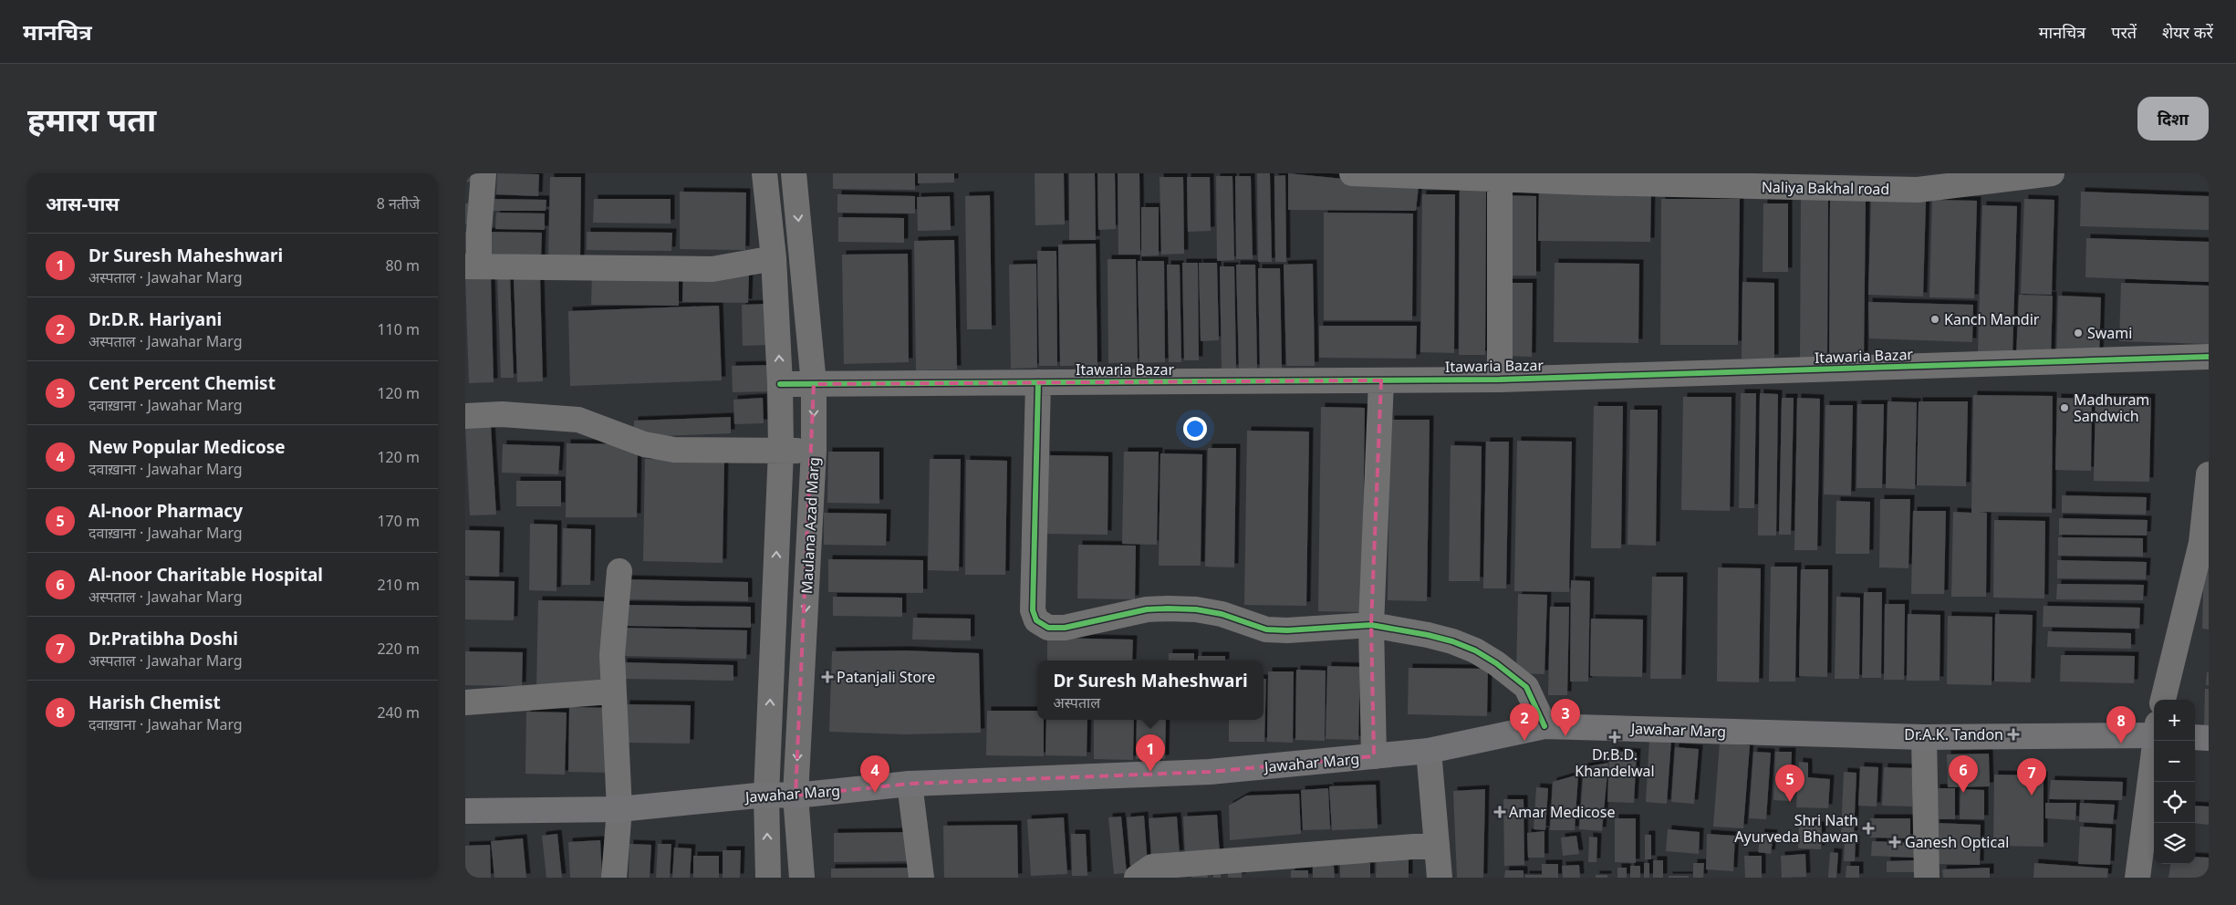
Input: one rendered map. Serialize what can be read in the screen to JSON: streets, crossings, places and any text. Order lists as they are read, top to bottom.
{
  "streets": {
    "main road": ["Jawahar Marg"],
    "street": ["Naliya Bakhal road", "Itawaria Bazar", "Maulana Azad Marg"]
  },
  "crossings": [
    ["Itawaria Bazar", "Maulana Azad Marg"],
    ["Maulana Azad Marg", "Jawahar Marg"]
  ],
  "places": {
    "other": ["Kanch Mandir", "Swami", "Madhuram Sandwich"],
    "health": [
      "Patanjali Store",
      "Dr.A.K. Tandon",
      "Dr.B.D. Khandelwal",
      "Amar Medicose",
      "Shri Nath Ayurveda Bhawan",
      "Ganesh Optical"
    ]
  },
  "page": {
    "header": "मानचित्र",
    "nav": ["मानचित्र", "परतें", "शेयर करें"],
    "buttons": "दिशा",
    "title": "हमारा पता",
    "heading": ["आस-पास", "8 नतीजे"],
    "list": [
      {
        "mark": "1",
        "name": "Dr Suresh Maheshwari",
        "note": "अस्पताल · Jawahar Marg",
        "value": "80 m"
      },
      {
        "mark": "2",
        "name": "Dr.D.R. Hariyani",
        "note": "अस्पताल · Jawahar Marg",
        "value": "110 m"
      },
      {
        "mark": "3",
        "name": "Cent Percent Chemist",
        "note": "दवाख़ाना · Jawahar Marg",
        "value": "120 m"
      },
      {
        "mark": "4",
        "name": "New Popular Medicose",
        "note": "दवाख़ाना · Jawahar Marg",
        "value": "120 m"
      },
      {
        "mark": "5",
        "name": "Al-noor Pharmacy",
        "note": "दवाख़ाना · Jawahar Marg",
        "value": "170 m"
      },
      {
        "mark": "6",
        "name": "Al-noor Charitable Hospital",
        "note": "अस्पताल · Jawahar Marg",
        "value": "210 m"
      },
      {
        "mark": "7",
        "name": "Dr.Pratibha Doshi",
        "note": "अस्पताल · Jawahar Marg",
        "value": "220 m"
      },
      {
        "mark": "8",
        "name": "Harish Chemist",
        "note": "दवाख़ाना · Jawahar Marg",
        "value": "240 m"
      }
    ],
    "popup": ["Dr Suresh Maheshwari", "अस्पताल"],
    "pins": [
      "3",
      "2",
      "8",
      "1",
      "4",
      "6",
      "7",
      "5"
    ],
    "map_buttons": ["+", "−"]
  }
}
